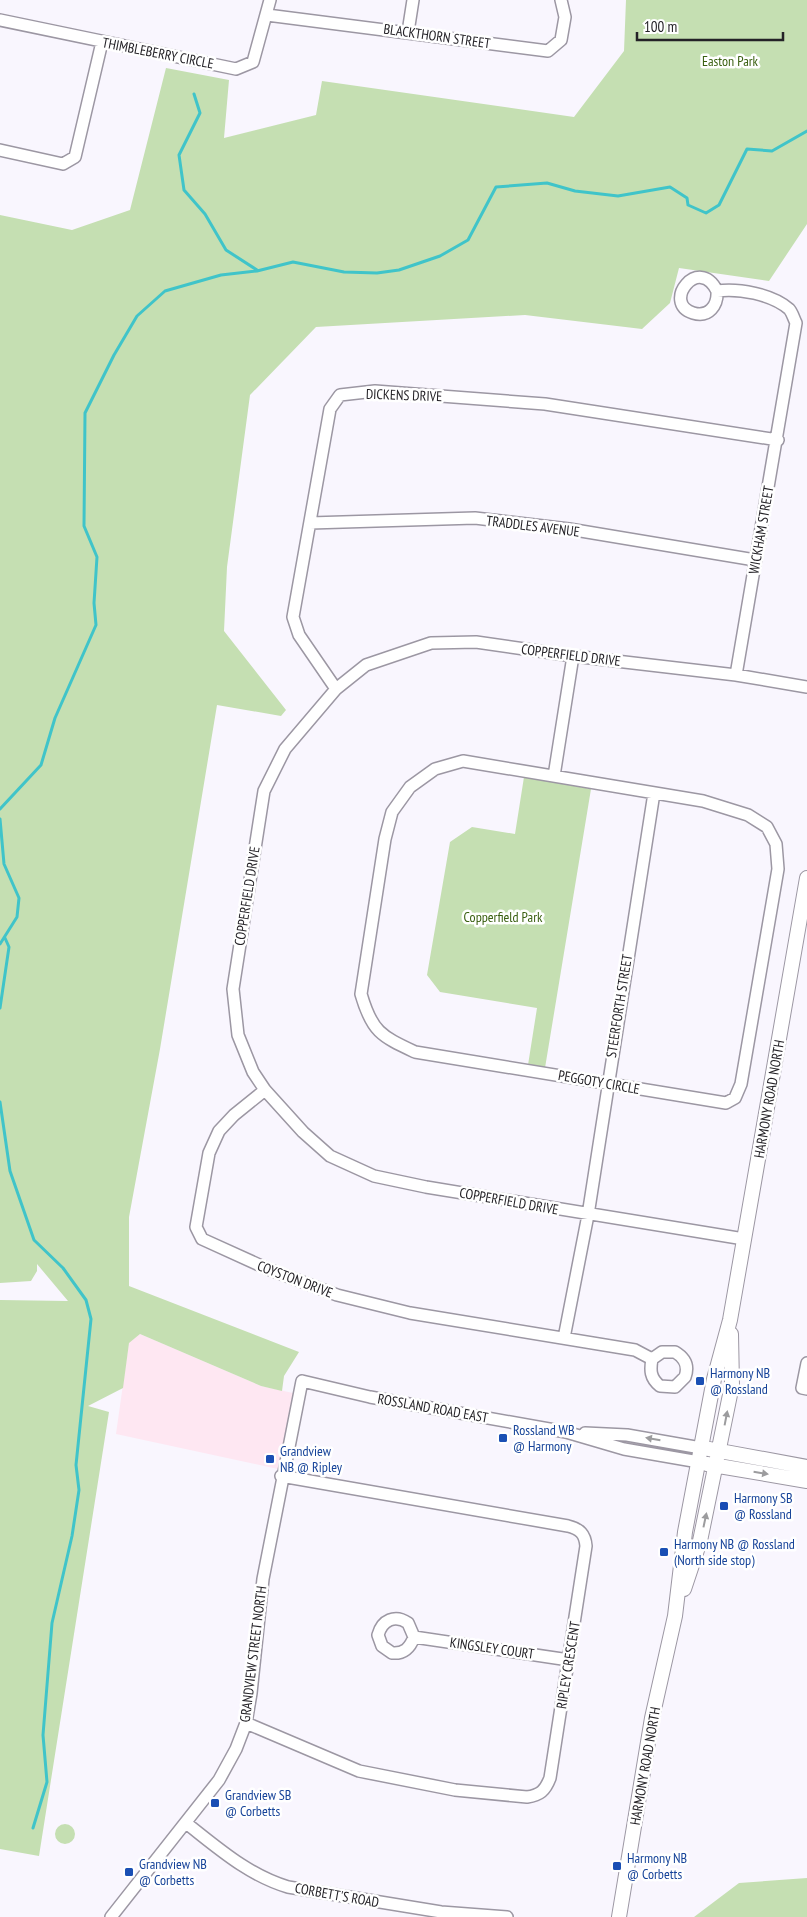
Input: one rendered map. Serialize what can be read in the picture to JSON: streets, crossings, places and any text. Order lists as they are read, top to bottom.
{
  "streets": {
    "main road": ["HARMONY ROAD NORTH", "ROSSLAND ROAD EAST"],
    "street": [
      "BLACKTHORN STREET",
      "THIMBLEBERRY CIRCLE",
      "DICKENS DRIVE",
      "TRADDLES AVENUE",
      "WICKHAM STREET",
      "COPPERFIELD DRIVE",
      "STEERFORTH STREET",
      "PEGGOTY CIRCLE",
      "COYSTON DRIVE",
      "KINGSLEY COURT",
      "GRANDVIEW STREET NORTH",
      "RIPLEY CRESCENT",
      "CORBETT'S ROAD"
    ]
  },
  "crossings": [
    ["BLACKTHORN STREET", "THIMBLEBERRY CIRCLE"],
    ["DICKENS DRIVE", "TRADDLES AVENUE"],
    ["DICKENS DRIVE", "WICKHAM STREET"],
    ["DICKENS DRIVE", "COPPERFIELD DRIVE"],
    ["TRADDLES AVENUE", "WICKHAM STREET"],
    ["WICKHAM STREET", "COPPERFIELD DRIVE"],
    ["COPPERFIELD DRIVE", "STEERFORTH STREET"],
    ["COPPERFIELD DRIVE", "HARMONY ROAD NORTH"],
    ["COPPERFIELD DRIVE", "COYSTON DRIVE"],
    ["STEERFORTH STREET", "PEGGOTY CIRCLE"],
    ["STEERFORTH STREET", "COYSTON DRIVE"],
    ["HARMONY ROAD NORTH", "ROSSLAND ROAD EAST"],
    ["ROSSLAND ROAD EAST", "GRANDVIEW STREET NORTH"],
    ["KINGSLEY COURT", "RIPLEY CRESCENT"],
    ["GRANDVIEW STREET NORTH", "RIPLEY CRESCENT"],
    ["GRANDVIEW STREET NORTH", "CORBETT'S ROAD"]
  ],
  "parks": ["Easton Park", "Copperfield Park"],
  "places": {
    "transit": [
      "Harmony NB @ Rossland",
      "Rossland WB @ Harmony",
      "Grandview NB @ Ripley",
      "Harmony SB @ Rossland",
      "Harmony NB @ Rossland (North side stop)",
      "Grandview SB @ Corbetts",
      "Harmony NB @ Corbetts",
      "Grandview NB @ Corbetts"
    ]
  },
  "scale_bar": "100 m"
}
